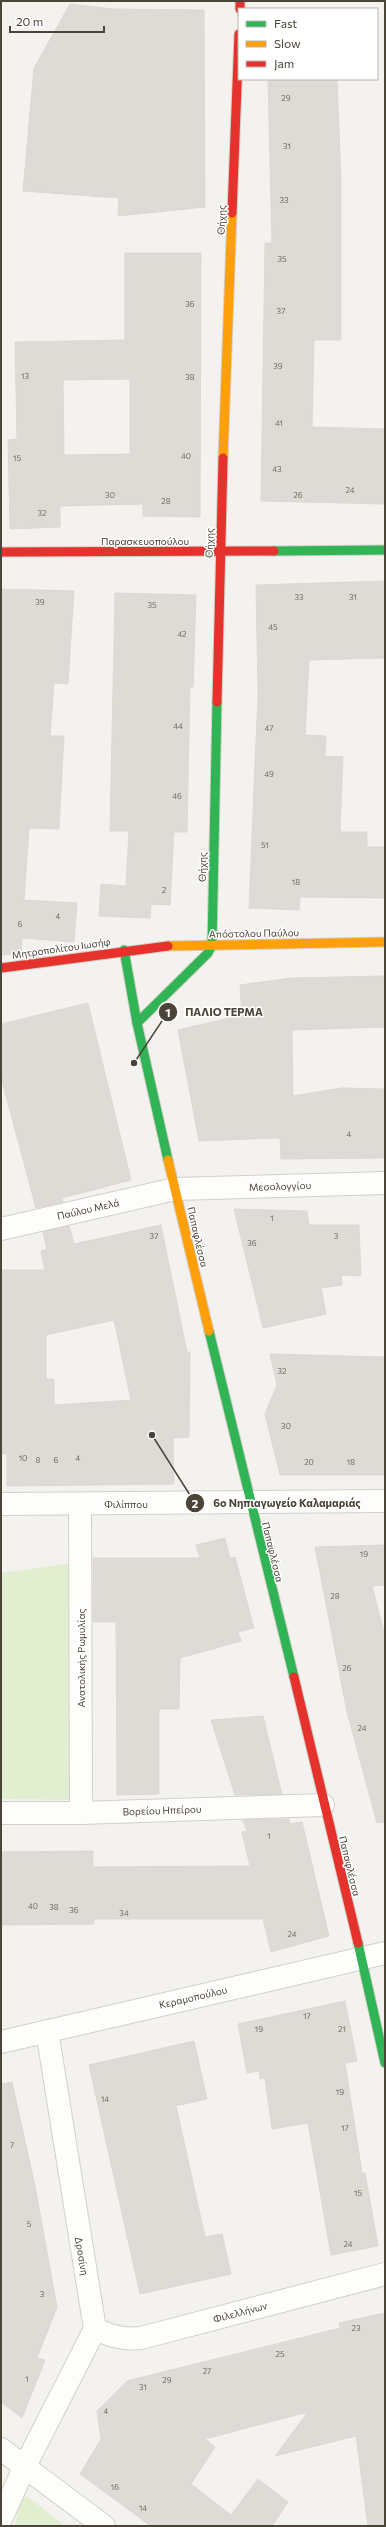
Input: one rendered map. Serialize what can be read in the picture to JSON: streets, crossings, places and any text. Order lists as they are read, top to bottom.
{
  "streets": {
    "street": [
      "Θήχης",
      "Παρασκευοπούλου",
      "Απόστολου Παύλου",
      "Μητροπολίτου Ιωσήφ",
      "Μεσολογγίου",
      "Παύλου Μελά",
      "Παπαφλέσσα",
      "Φιλίππου",
      "Ανατολικής Ρωμυλίας",
      "Βορείου Ηπείρου",
      "Κεραμοπούλου",
      "Δροσίνη",
      "Φιλελλήνων"
    ]
  },
  "crossings": [
    ["Θήχης", "Παρασκευοπούλου"],
    ["Θήχης", "Απόστολου Παύλου"],
    ["Απόστολου Παύλου", "Μητροπολίτου Ιωσήφ"],
    ["Απόστολου Παύλου", "Παπαφλέσσα"],
    ["Μητροπολίτου Ιωσήφ", "Παπαφλέσσα"],
    ["Μεσολογγίου", "Παύλου Μελά"],
    ["Μεσολογγίου", "Παπαφλέσσα"],
    ["Παύλου Μελά", "Παπαφλέσσα"],
    ["Παπαφλέσσα", "Φιλίππου"],
    ["Παπαφλέσσα", "Βορείου Ηπείρου"],
    ["Παπαφλέσσα", "Κεραμοπούλου"],
    ["Φιλίππου", "Ανατολικής Ρωμυλίας"],
    ["Ανατολικής Ρωμυλίας", "Βορείου Ηπείρου"],
    ["Κεραμοπούλου", "Δροσίνη"],
    ["Δροσίνη", "Φιλελλήνων"]
  ],
  "places": ["ΠΑΛΙΟ ΤΕΡΜΑ", "6ο Νηπιαγωγείο Καλαμαριάς"],
  "house_numbers": [
    "29",
    "31",
    "33",
    "35",
    "36",
    "37",
    "39",
    "13",
    "38",
    "41",
    "40",
    "15",
    "43",
    "24",
    "30",
    "26",
    "28",
    "32",
    "33",
    "31",
    "39",
    "35",
    "45",
    "42",
    "44",
    "47",
    "49",
    "46",
    "51",
    "18",
    "2",
    "4",
    "6",
    "4",
    "1",
    "37",
    "3",
    "36",
    "32",
    "30",
    "10",
    "4",
    "8",
    "6",
    "20",
    "18",
    "19",
    "28",
    "26",
    "24",
    "1",
    "40",
    "38",
    "36",
    "34",
    "24",
    "17",
    "19",
    "21",
    "19",
    "14",
    "17",
    "7",
    "15",
    "5",
    "24",
    "3",
    "23",
    "25",
    "27",
    "1",
    "29",
    "31",
    "4",
    "16",
    "14"
  ],
  "legend": ["Fast", "Slow", "Jam"],
  "scale_bar": "20 m"
}
